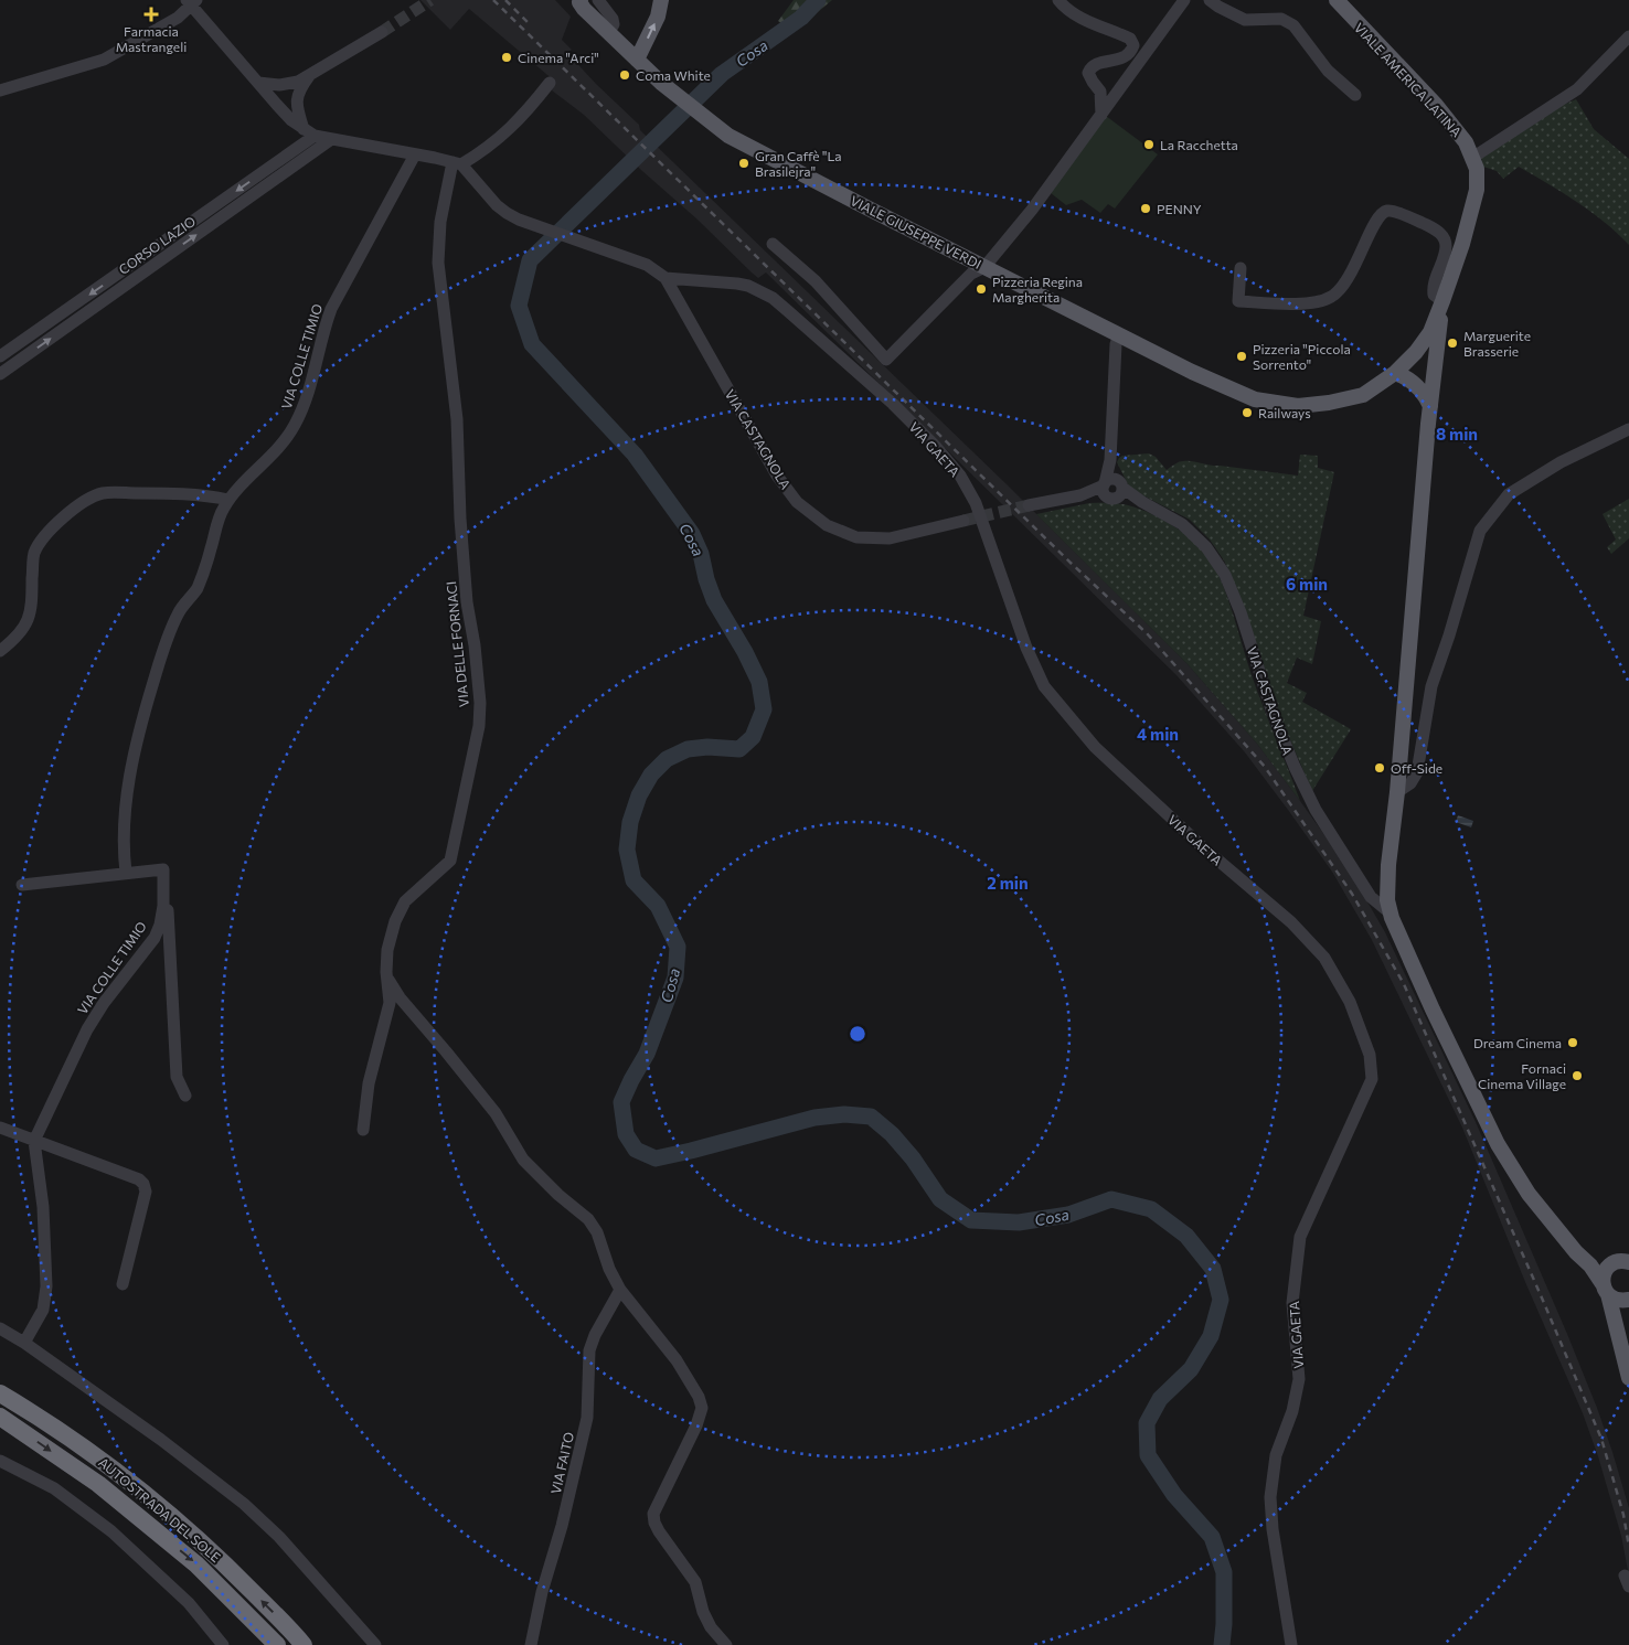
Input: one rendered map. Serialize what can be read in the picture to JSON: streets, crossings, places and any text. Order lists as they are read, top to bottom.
{
  "streets": {
    "highway": ["AUTOSTRADA DEL SOLE"],
    "main road": ["VIALE AMERICA LATINA", "VIALE GIUSEPPE VERDI"],
    "street": [
      "CORSO LAZIO",
      "VIA COLLE TIMIO",
      "VIA CASTAGNOLA",
      "VIA GAETA",
      "VIA DELLE FORNACI",
      "VIA FAITO"
    ]
  },
  "crossings": [
    ["VIALE AMERICA LATINA", "VIALE GIUSEPPE VERDI"],
    ["VIA CASTAGNOLA", "VIA GAETA"],
    ["VIA GAETA", "VIA DELLE FORNACI"]
  ],
  "water": ["Cosa"],
  "places": {
    "health": ["Farmacia Mastrangeli"],
    "other": [
      "Cinema \"Arci\"",
      "Coma White",
      "La Racchetta",
      "Gran Caffè \"La Brasilejra\"",
      "PENNY",
      "Pizzeria Regina Margherita",
      "Marguerite Brasserie",
      "Pizzeria \"Piccola Sorrento\"",
      "Railways",
      "Off-Side",
      "Dream Cinema",
      "Fornaci Cinema Village"
    ]
  },
  "rings": [
    "8 min",
    "6 min",
    "4 min",
    "2 min"
  ]
}
